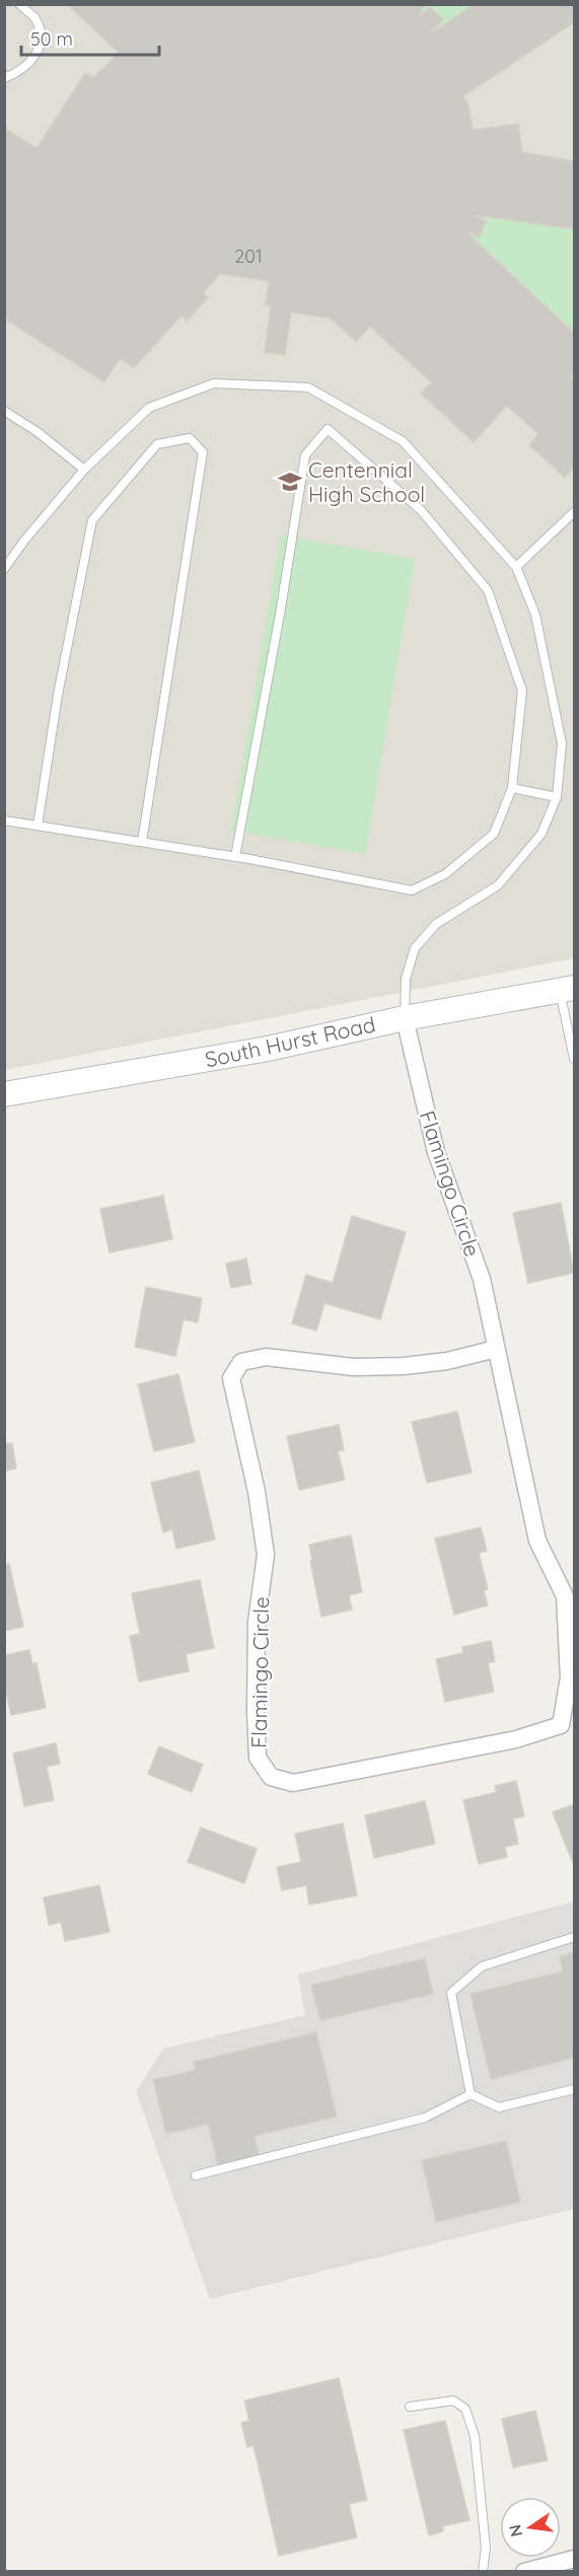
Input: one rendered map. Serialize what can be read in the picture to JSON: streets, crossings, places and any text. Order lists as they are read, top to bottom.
{
  "streets": {
    "street": ["South Hurst Road", "Flamingo Circle"]
  },
  "crossings": [
    ["South Hurst Road", "Flamingo Circle"]
  ],
  "places": {
    "school or university": ["Centennial High School"]
  },
  "house_numbers": ["201"],
  "scale_bar": "50 m",
  "north": "left"
}
